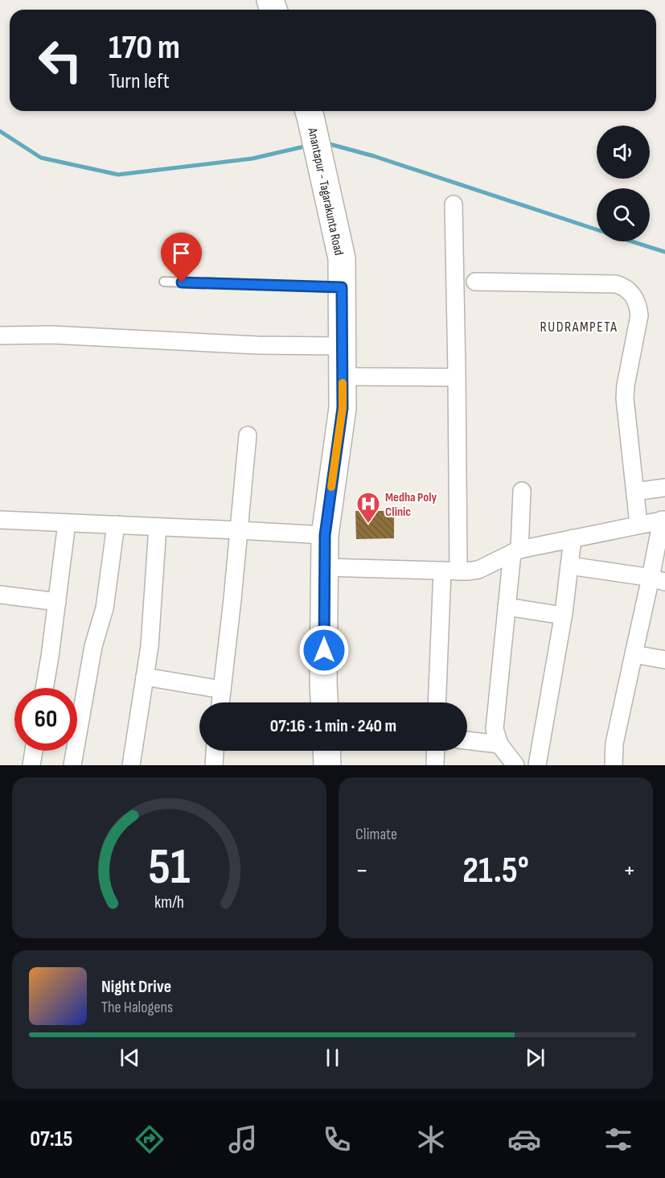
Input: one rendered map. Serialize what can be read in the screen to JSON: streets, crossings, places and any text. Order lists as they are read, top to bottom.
{
  "streets": {
    "main road": ["Anantapur - Tagarakunta Road"]
  },
  "districts": ["RUDRAMPETA"],
  "places": {
    "hospital": ["Medha Poly Clinic"]
  },
  "page": {
    "turn": ["170 m", "Turn left"],
    "limit": "60",
    "trip": "07:16 · 1 min · 240 m",
    "tile": "Climate",
    "heat": ["−", "21.5°", "+"],
    "song": ["Night Drive", "The Halogens"],
    "tabs": "07:15",
    "gauge": ["51", "km/h"]
  }
}
